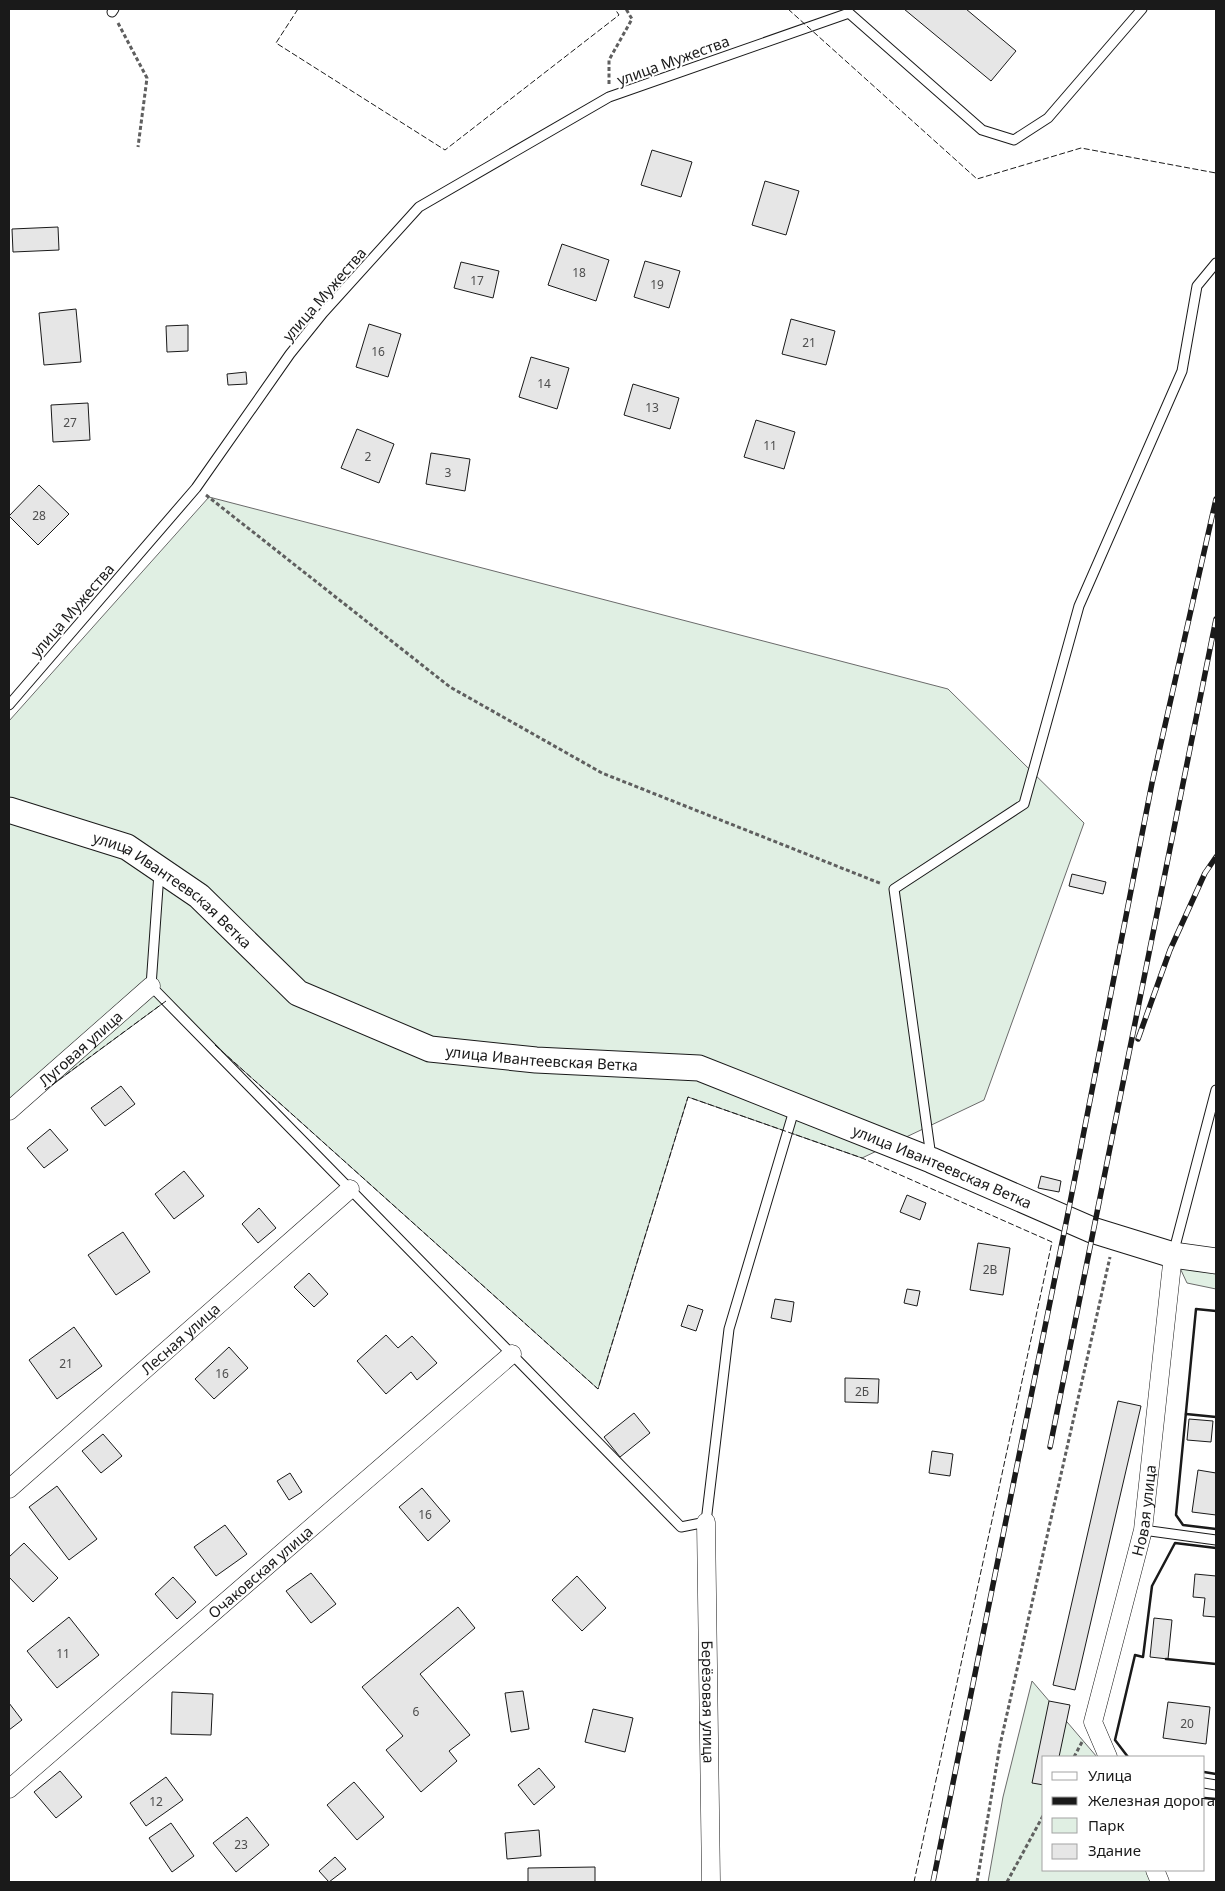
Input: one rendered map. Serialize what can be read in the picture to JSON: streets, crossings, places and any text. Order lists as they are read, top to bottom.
{
  "streets": {
    "main road": ["улица Ивантеевская Ветка"],
    "street": [
      "Луговая улица",
      "Лесная улица",
      "Новая улица",
      "Очаковская улица",
      "Берёзовая улица"
    ],
    "lane": ["улица Мужества"]
  },
  "crossings": [
    ["улица Ивантеевская Ветка", "Новая улица"]
  ],
  "house_numbers": [
    "18",
    "17",
    "19",
    "21",
    "16",
    "14",
    "13",
    "27",
    "11",
    "2",
    "3",
    "28",
    "2В",
    "21",
    "16",
    "2Б",
    "16",
    "11",
    "6",
    "20",
    "12",
    "23"
  ],
  "legend": [
    "Улица",
    "Железная дорога",
    "Парк",
    "Здание"
  ]
}
